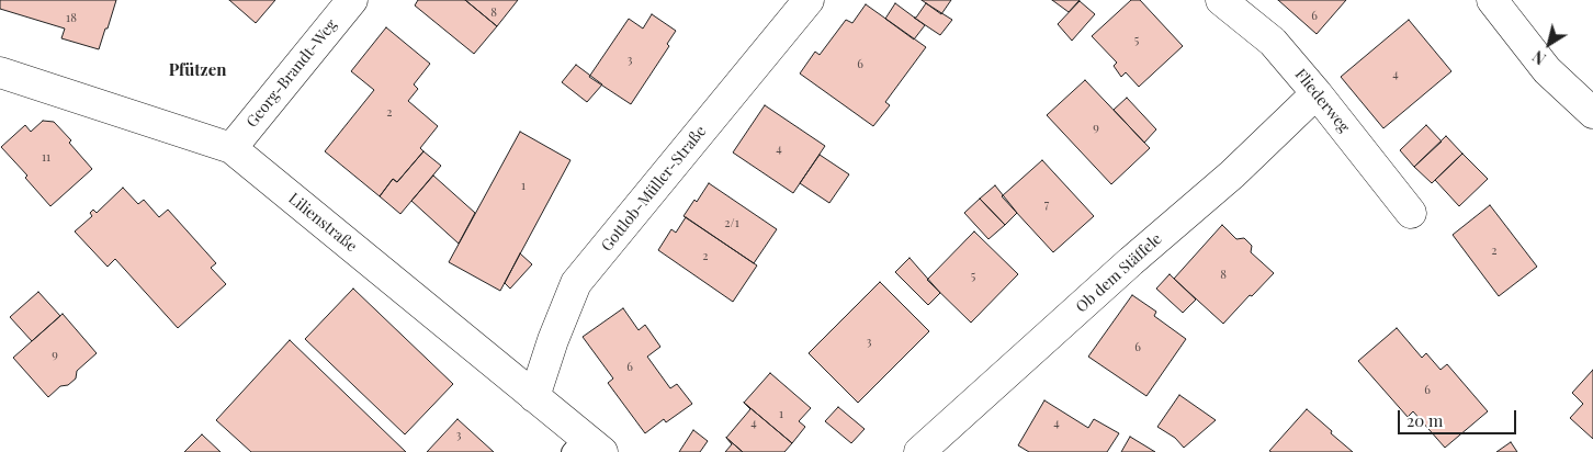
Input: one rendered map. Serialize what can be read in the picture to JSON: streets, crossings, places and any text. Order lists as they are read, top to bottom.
{
  "streets": {
    "street": [
      "Georg-Brandt-Weg",
      "Fliederweg",
      "Gottlob-Müller-Straße",
      "Lilienstraße",
      "Ob dem Stäffele"
    ]
  },
  "crossings": [
    ["Georg-Brandt-Weg", "Lilienstraße"],
    ["Fliederweg", "Ob dem Stäffele"],
    ["Gottlob-Müller-Straße", "Lilienstraße"]
  ],
  "districts": ["Pfützen"],
  "house_numbers": [
    "8",
    "6",
    "18",
    "5",
    "3",
    "6",
    "4",
    "2",
    "9",
    "4",
    "11",
    "1",
    "7",
    "2/1",
    "2",
    "2",
    "8",
    "5",
    "3",
    "6",
    "9",
    "6",
    "6",
    "1",
    "4",
    "4",
    "3"
  ],
  "scale_bar": "20 m",
  "north": "bottom left"
}
